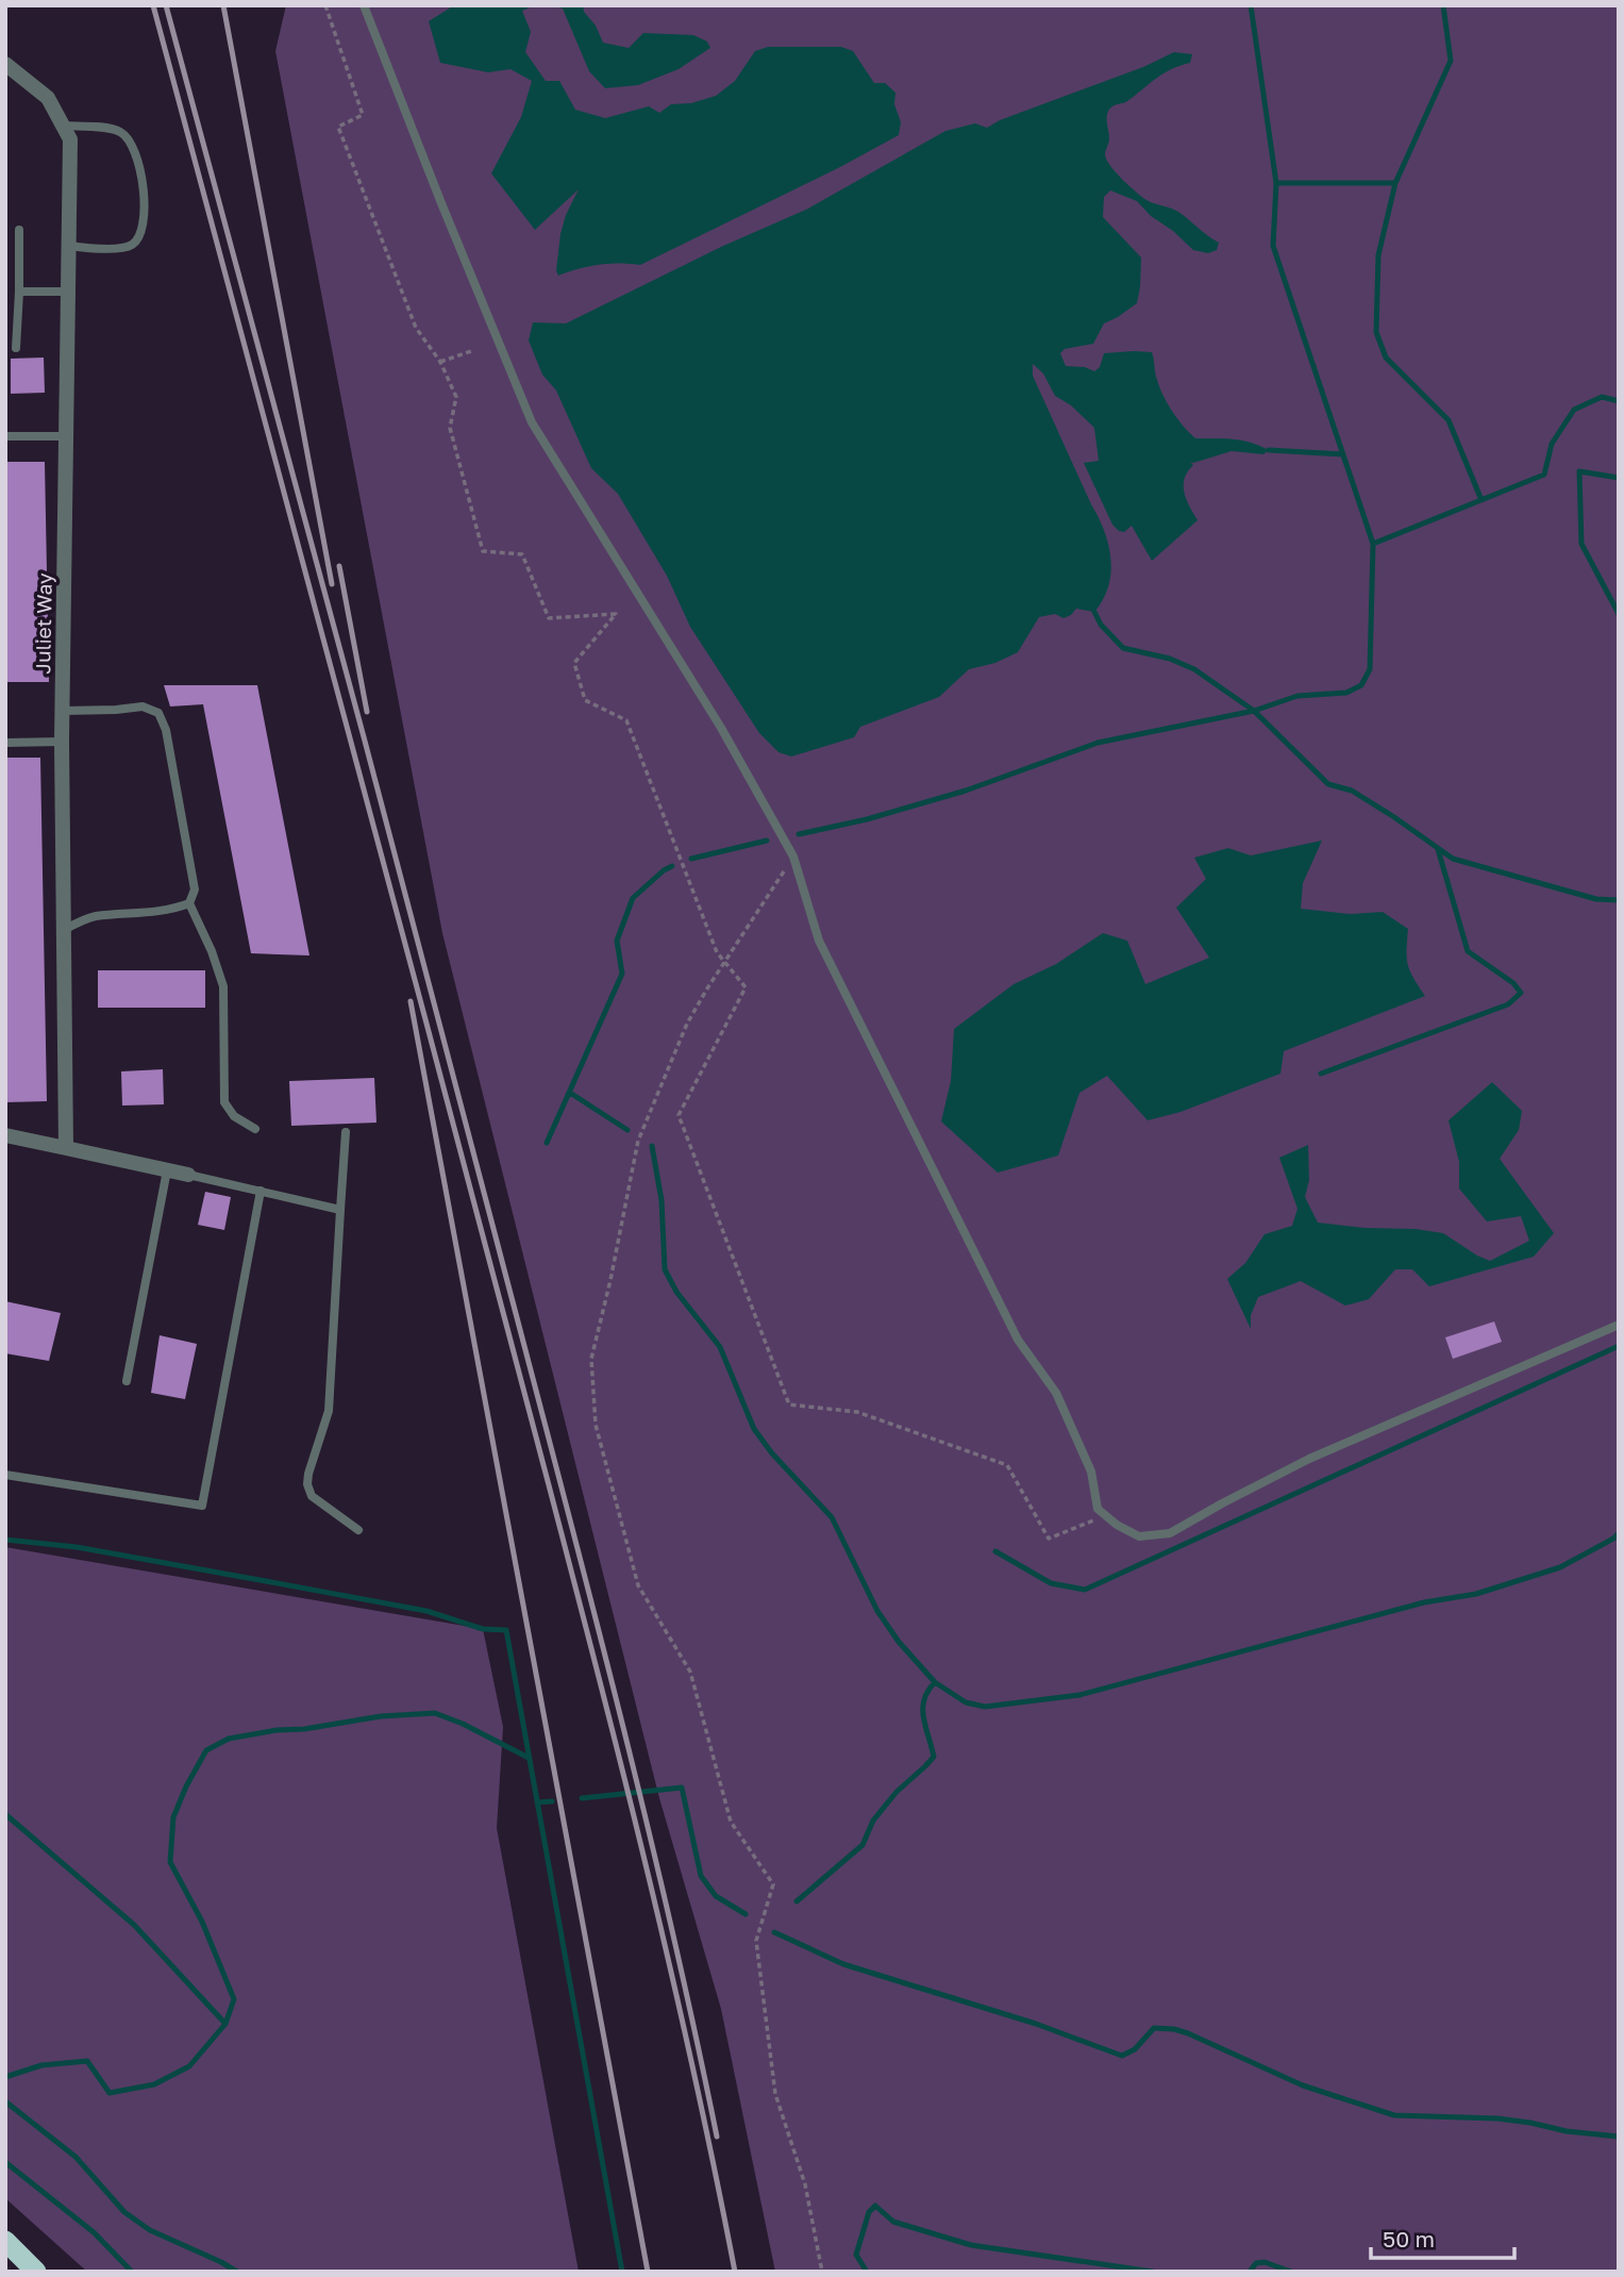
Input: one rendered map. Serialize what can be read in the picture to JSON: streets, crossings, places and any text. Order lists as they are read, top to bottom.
{
  "streets": {
    "street": ["Juliet Way"]
  },
  "scale_bar": "50 m"
}
